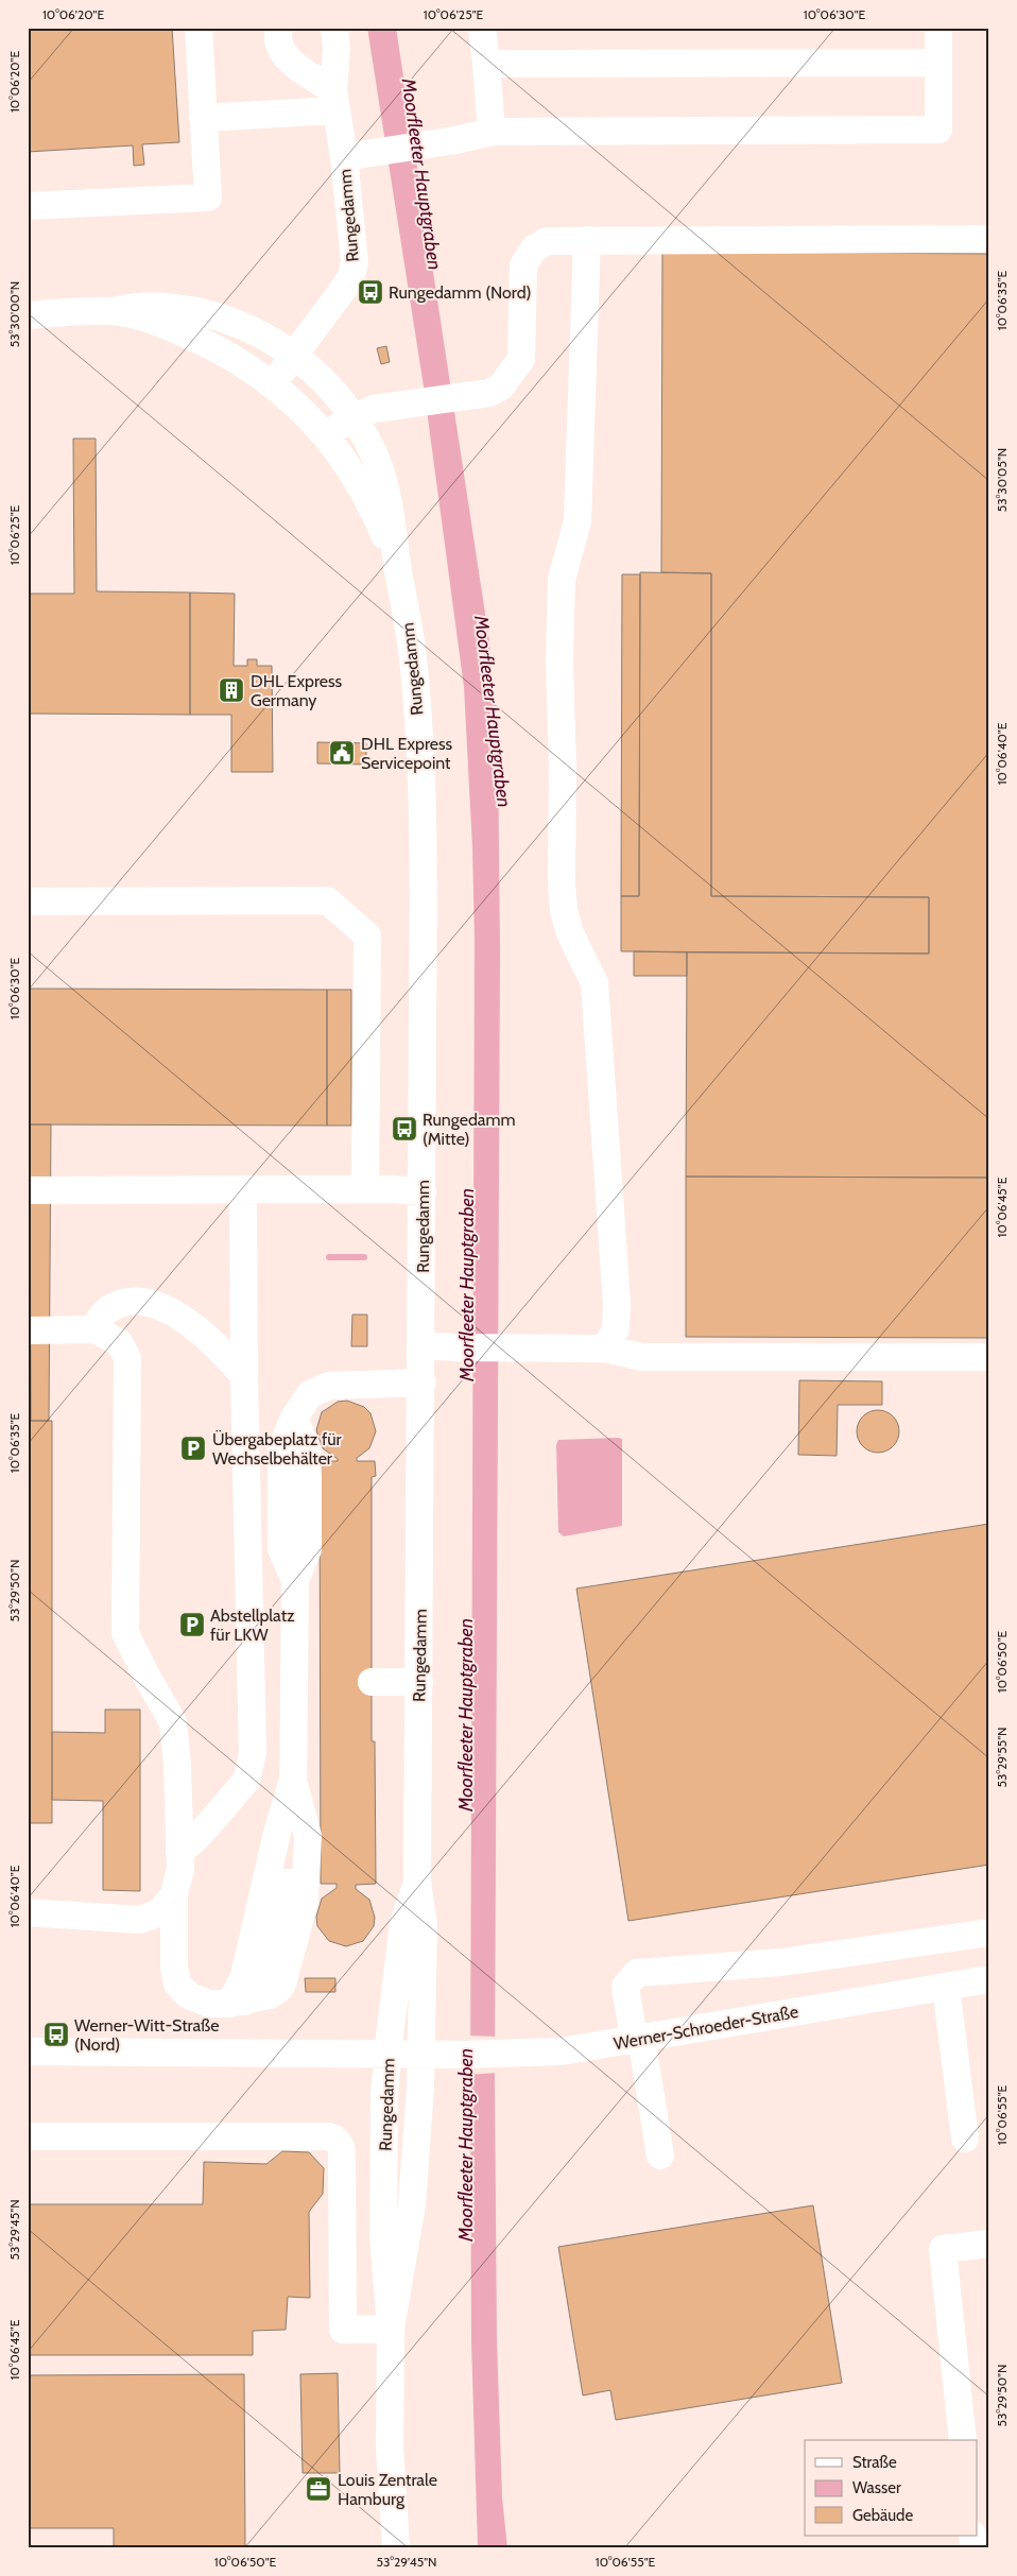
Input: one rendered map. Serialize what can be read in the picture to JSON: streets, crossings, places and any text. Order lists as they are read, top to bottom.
{
  "streets": {
    "street": ["Rungedamm", "Werner-Schroeder-Straße"]
  },
  "crossings": [
    ["Rungedamm", "Werner-Schroeder-Straße"]
  ],
  "water": ["Moorfleeter Hauptgraben"],
  "places": {
    "bus stop": ["Rungedamm (Nord)", "Rungedamm (Mitte)", "Werner-Witt-Straße (Nord)"],
    "building": ["DHL Express Germany"],
    "public building": ["DHL Express Servicepoint"],
    "parking": ["Übergabeplatz für Wechselbehälter", "Abstellplatz für LKW"],
    "office": ["Louis Zentrale Hamburg"]
  },
  "legend": ["Straße", "Wasser", "Gebäude"],
  "coordinates": [
    "10°06'20\"E",
    "10°06'25\"E",
    "10°06'30\"E",
    "10°06'35\"E",
    "53°30'00\"N",
    "53°30'05\"N",
    "10°06'40\"E",
    "10°06'45\"E",
    "53°29'50\"N",
    "10°06'50\"E",
    "53°29'55\"N",
    "10°06'55\"E",
    "53°29'45\"N"
  ]
}
